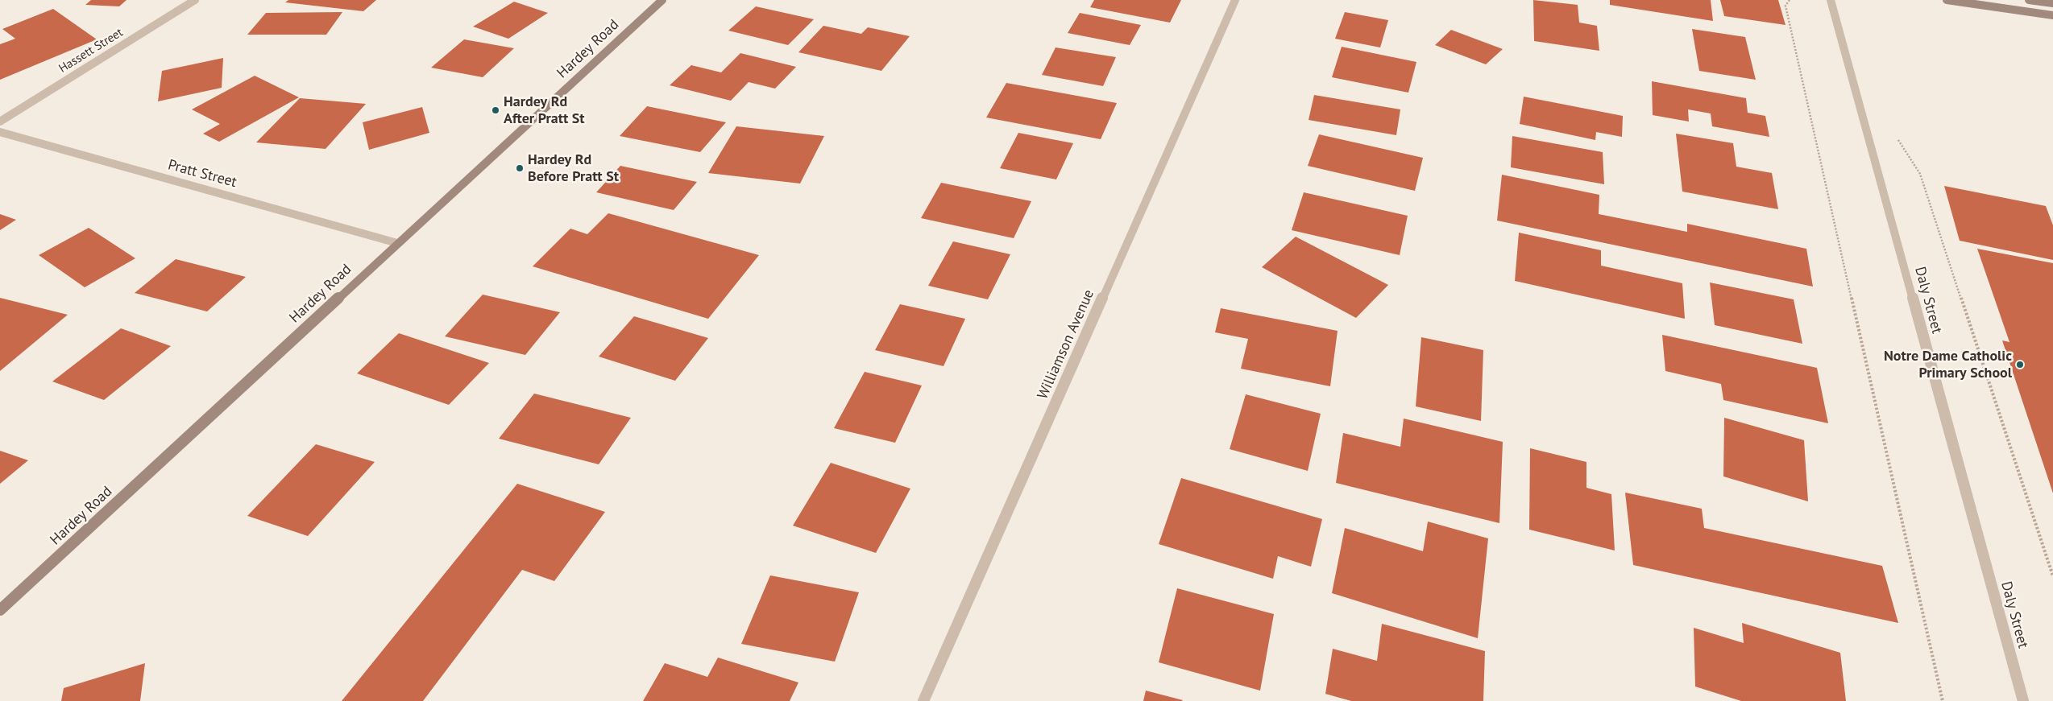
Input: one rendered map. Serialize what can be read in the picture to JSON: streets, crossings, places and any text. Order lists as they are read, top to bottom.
{
  "streets": {
    "street": [
      "Hardey Road",
      "Hassett Street",
      "Pratt Street",
      "Daly Street",
      "Williamson Avenue"
    ]
  },
  "crossings": [
    ["Hardey Road", "Pratt Street"]
  ],
  "places": ["Hardey Rd After Pratt St", "Hardey Rd Before Pratt St", "Notre Dame Catholic Primary School"]
}
